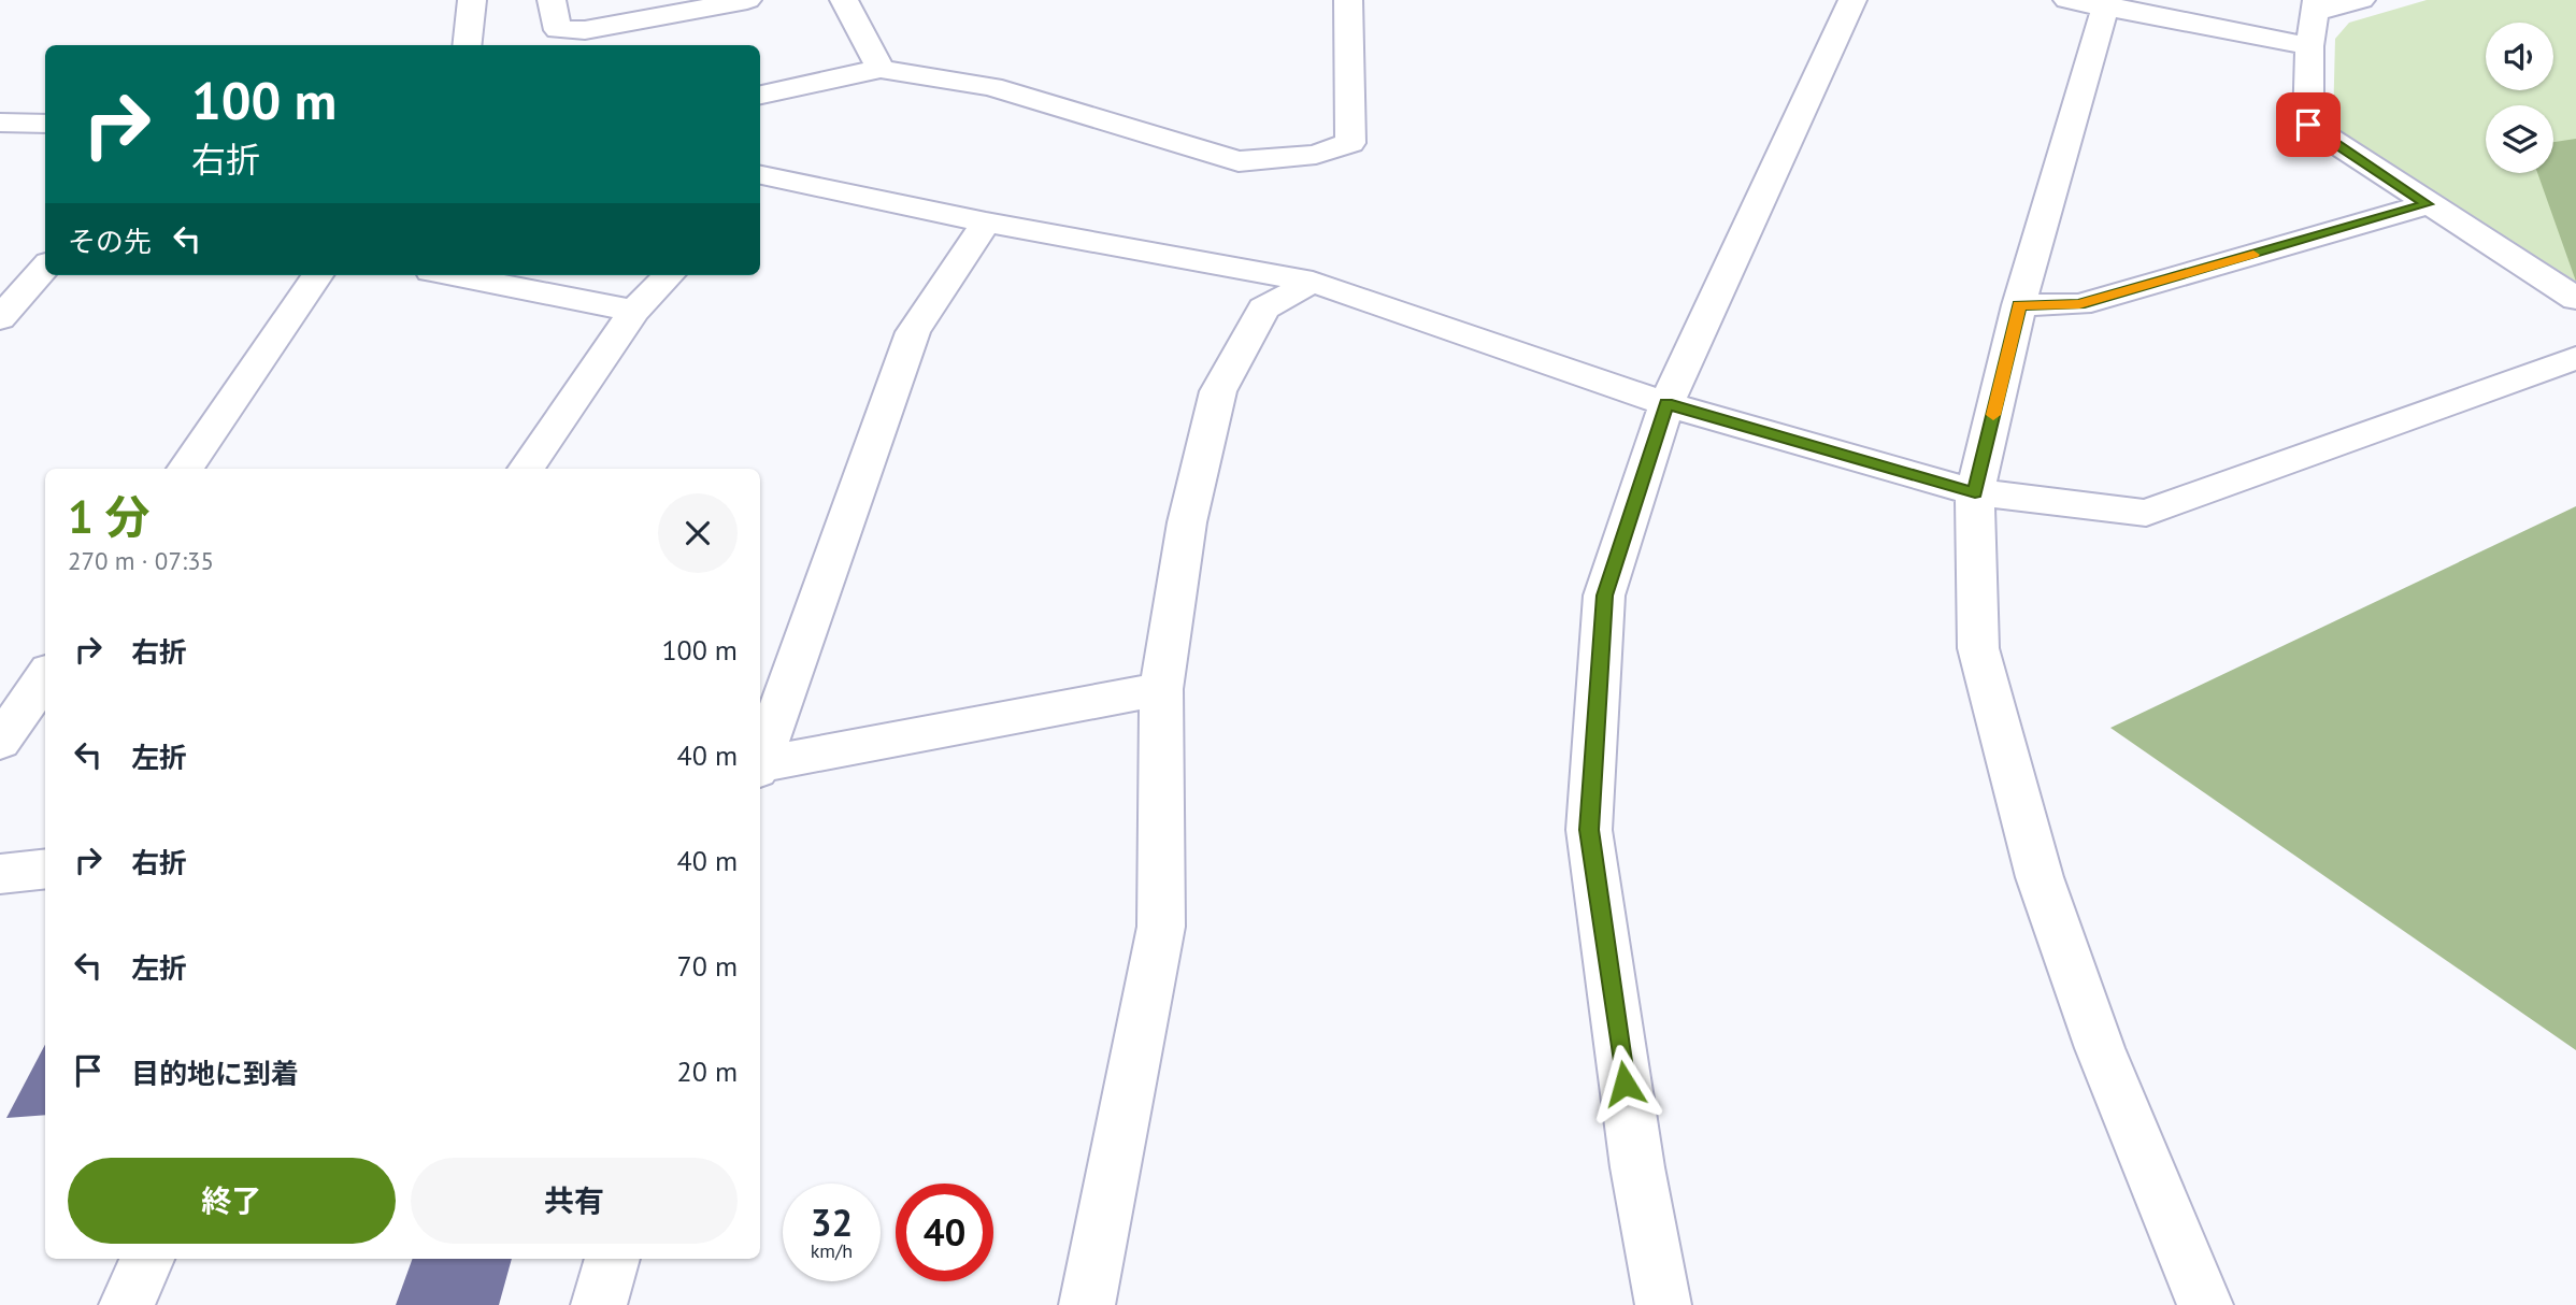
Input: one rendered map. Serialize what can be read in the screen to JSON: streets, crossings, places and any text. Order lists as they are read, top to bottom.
{
  "page": {
    "turn": ["100 m", "右折"],
    "then": "その先",
    "heading": ["1 分", "270 m · 07:35"],
    "list": [
      {
        "name": "右折",
        "value": "100 m"
      },
      {
        "name": "左折",
        "value": "40 m"
      },
      {
        "name": "右折",
        "value": "40 m"
      },
      {
        "name": "左折",
        "value": "70 m"
      },
      {
        "name": "目的地に到着",
        "value": "20 m"
      }
    ],
    "buttons": ["終了", "共有"],
    "speed": "32 km/h",
    "limit": "40"
  }
}
